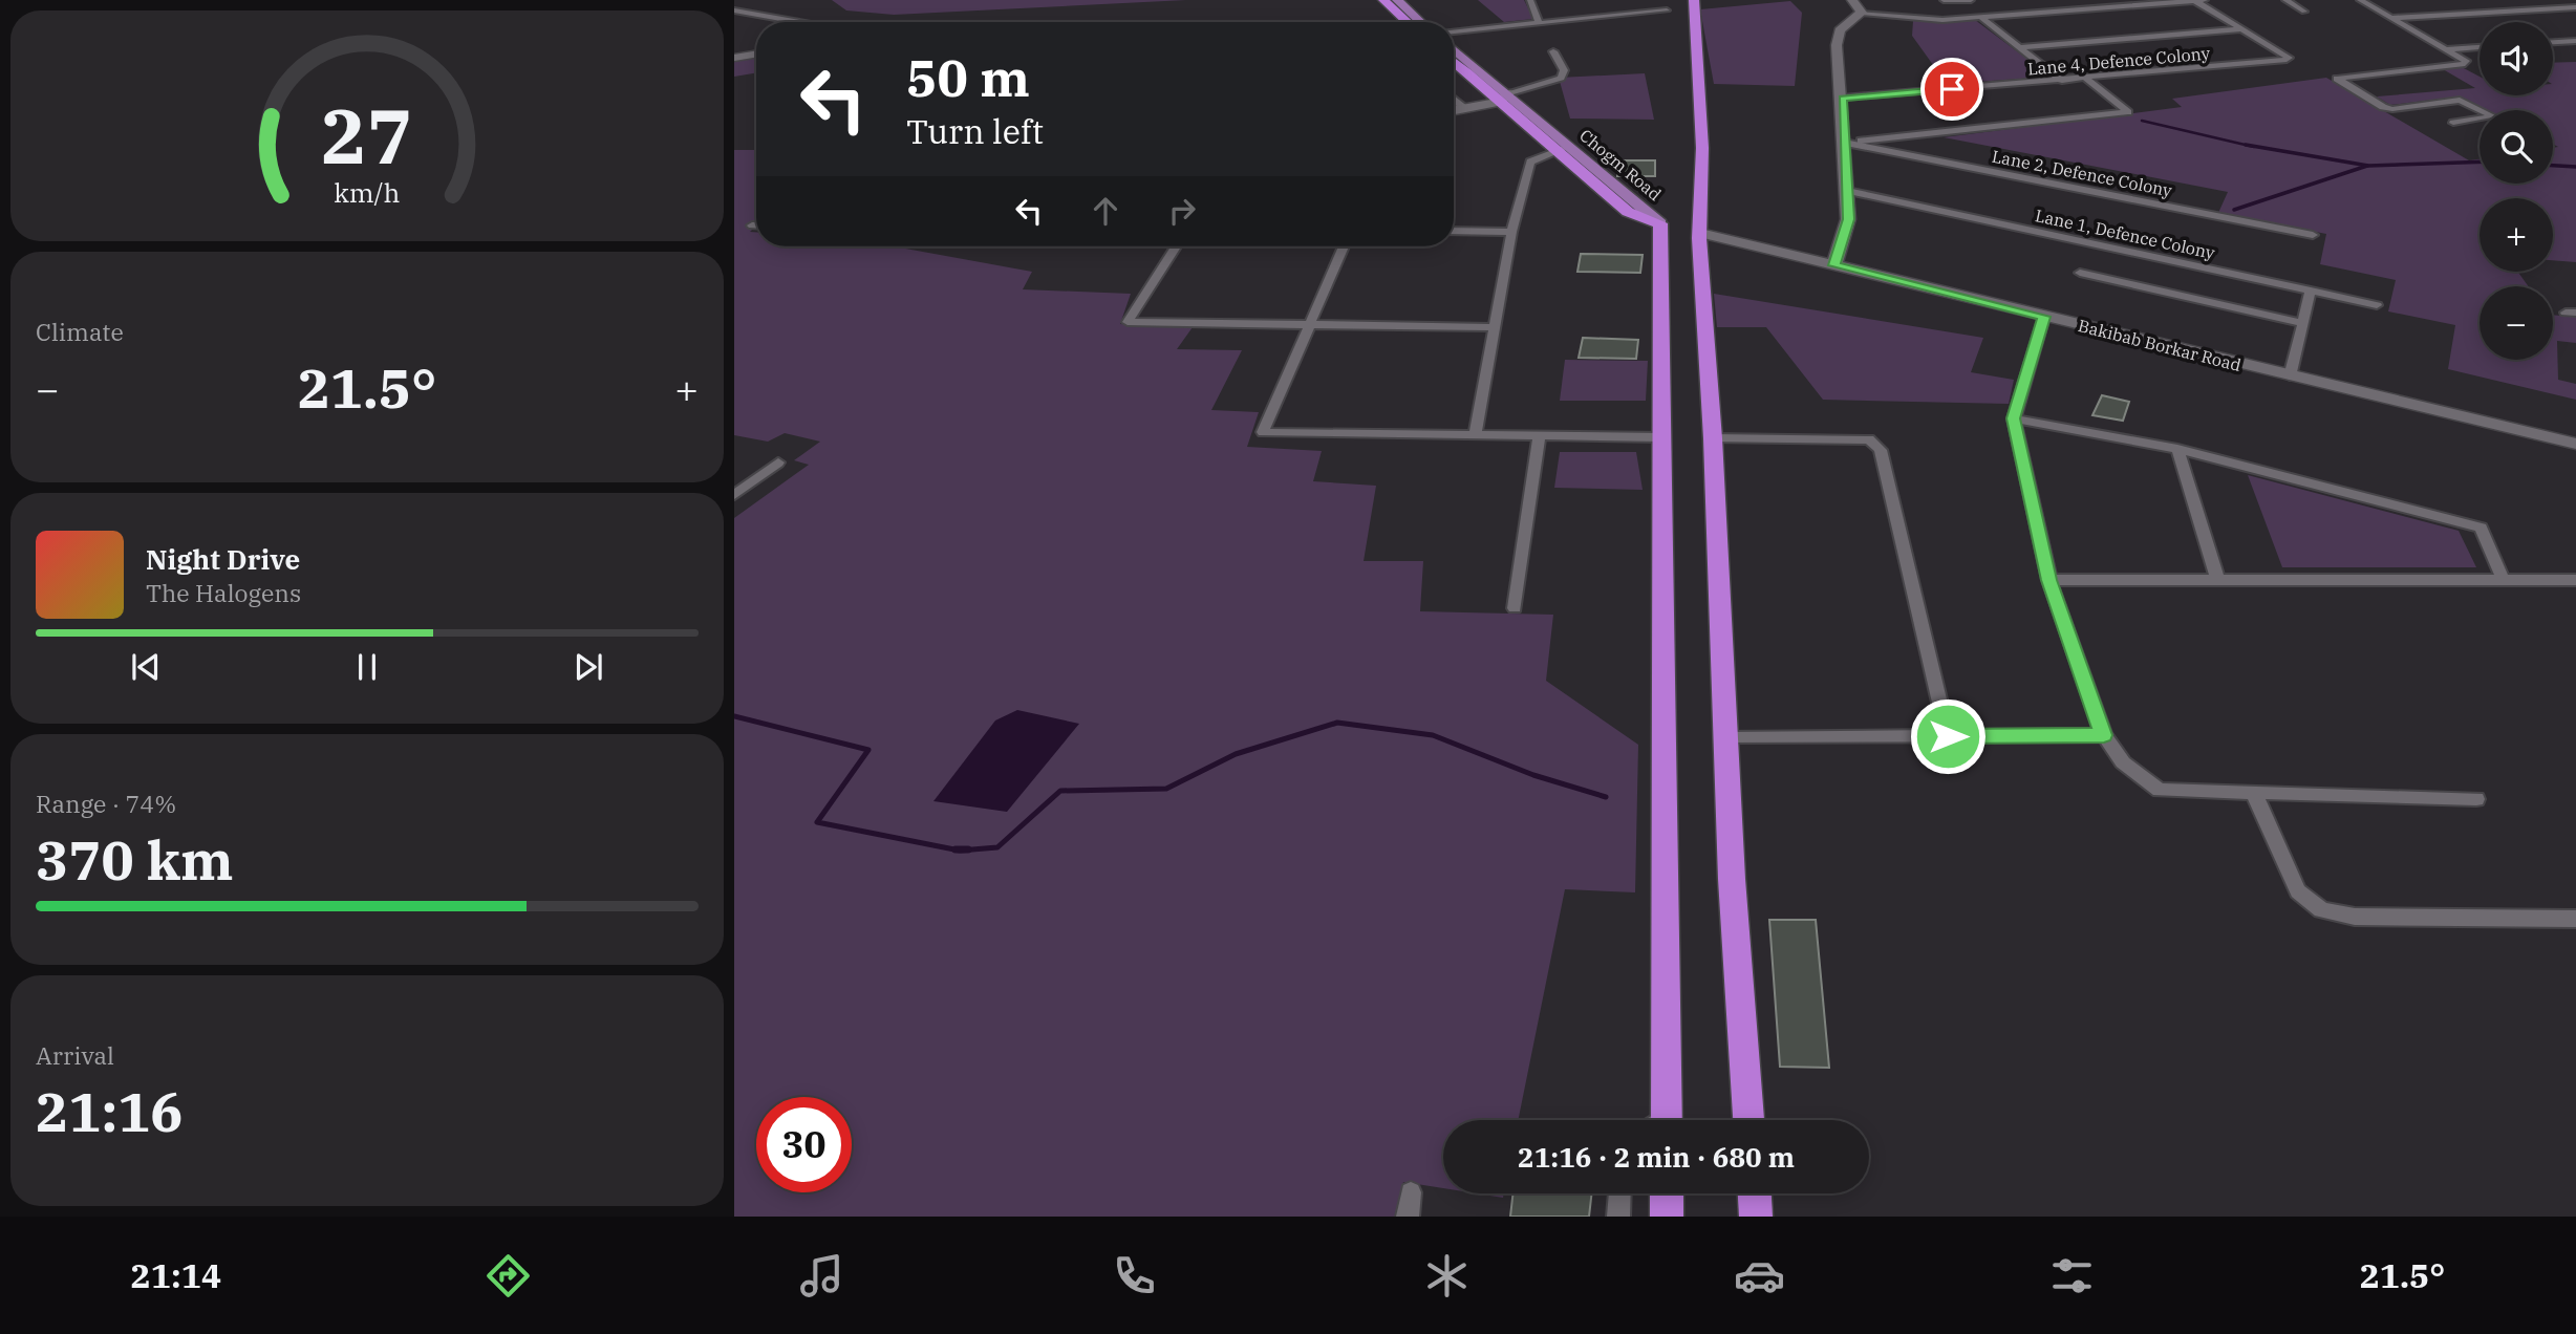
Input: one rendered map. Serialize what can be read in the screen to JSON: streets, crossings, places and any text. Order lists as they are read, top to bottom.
{
  "streets": {
    "highway": ["Chogm Road"],
    "street": [
      "Lane 4, Defence Colony",
      "Lane 2, Defence Colony",
      "Lane 1, Defence Colony",
      "Bakibab Borkar Road"
    ]
  },
  "page": {
    "map_buttons": ["+", "−"],
    "turn": ["50 m", "Turn left"],
    "tile": [
      "Climate",
      ["Range · 74%", "370 km"],
      ["Arrival", "21:16"]
    ],
    "heat": ["−", "21.5°", "+"],
    "song": ["Night Drive", "The Halogens"],
    "limit": "30",
    "trip": "21:16 · 2 min · 680 m",
    "tabs": ["21:14", "21.5°"],
    "gauge": ["27", "km/h"]
  }
}
